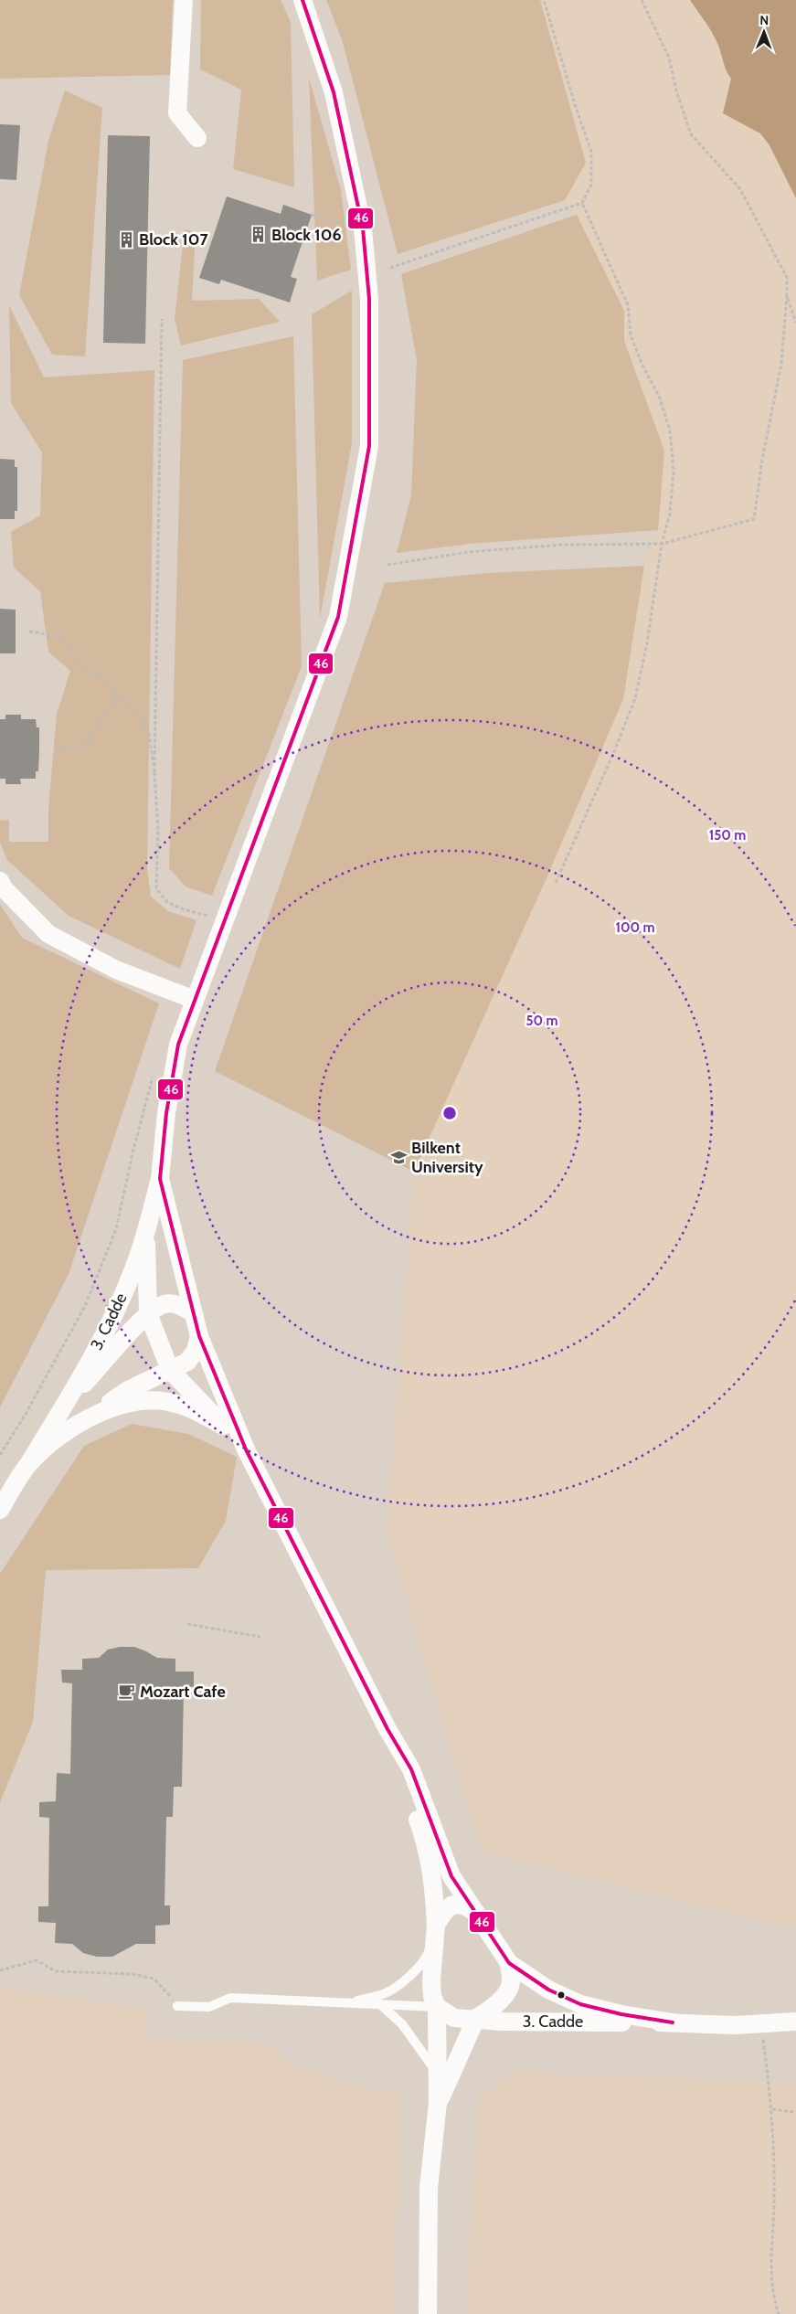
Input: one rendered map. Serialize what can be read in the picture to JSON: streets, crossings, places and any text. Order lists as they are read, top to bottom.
{
  "streets": {
    "street": ["3. Cadde"]
  },
  "places": {
    "building": ["Block 106", "Block 107"],
    "school or university": ["Bilkent University"],
    "cafe": ["Mozart Cafe"]
  },
  "lines": ["transit line 46"],
  "north": "top",
  "rings": ["150 m", "100 m", "50 m"]
}
